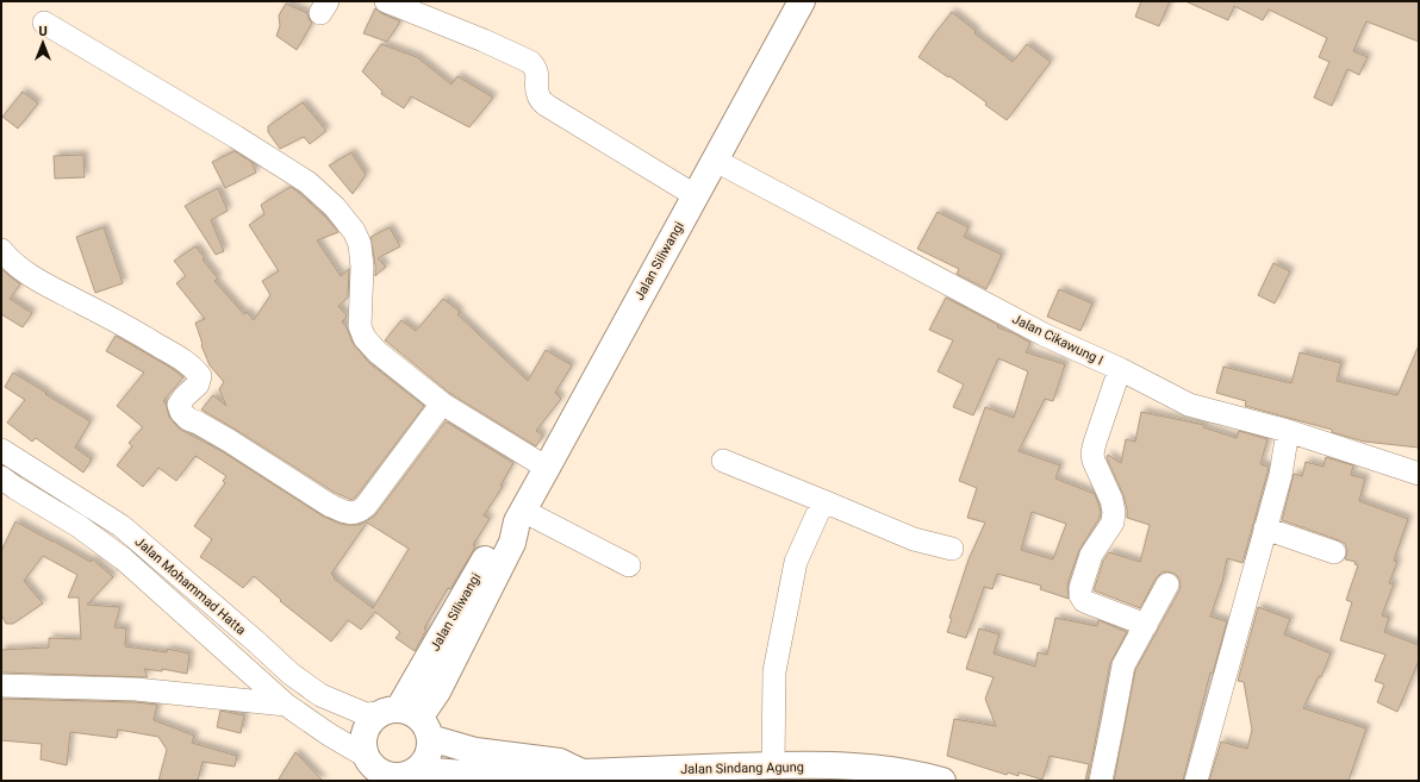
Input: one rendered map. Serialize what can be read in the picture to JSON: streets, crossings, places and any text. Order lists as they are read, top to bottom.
{
  "streets": {
    "main road": ["Jalan Siliwangi", "Jalan Sindang Agung"],
    "street": ["Jalan Cikawung I", "Jalan Mohammad Hatta"]
  },
  "crossings": [
    ["Jalan Siliwangi", "Jalan Cikawung I"],
    ["Jalan Siliwangi", "Jalan Mohammad Hatta"],
    ["Jalan Siliwangi", "Jalan Sindang Agung"],
    ["Jalan Mohammad Hatta", "Jalan Sindang Agung"]
  ],
  "north": "top"
}
